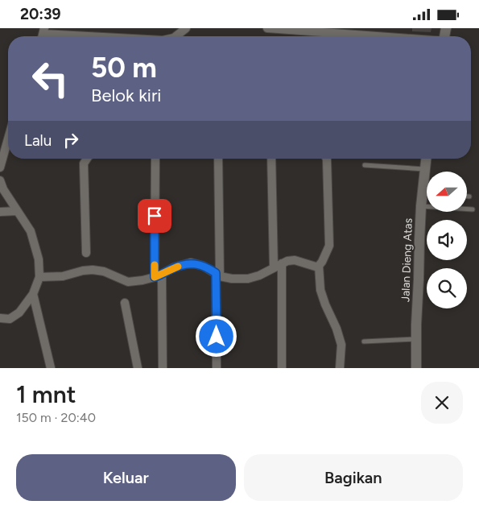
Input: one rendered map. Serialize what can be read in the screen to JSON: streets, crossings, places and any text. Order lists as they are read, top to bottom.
{
  "streets": {
    "street": ["Jalan Dieng Atas"]
  },
  "north": "left",
  "page": {
    "status": "20:39",
    "turn": ["50 m", "Belok kiri"],
    "then": "Lalu",
    "heading": ["1 mnt", "150 m · 20:40"],
    "buttons": ["Keluar", "Bagikan"]
  }
}
